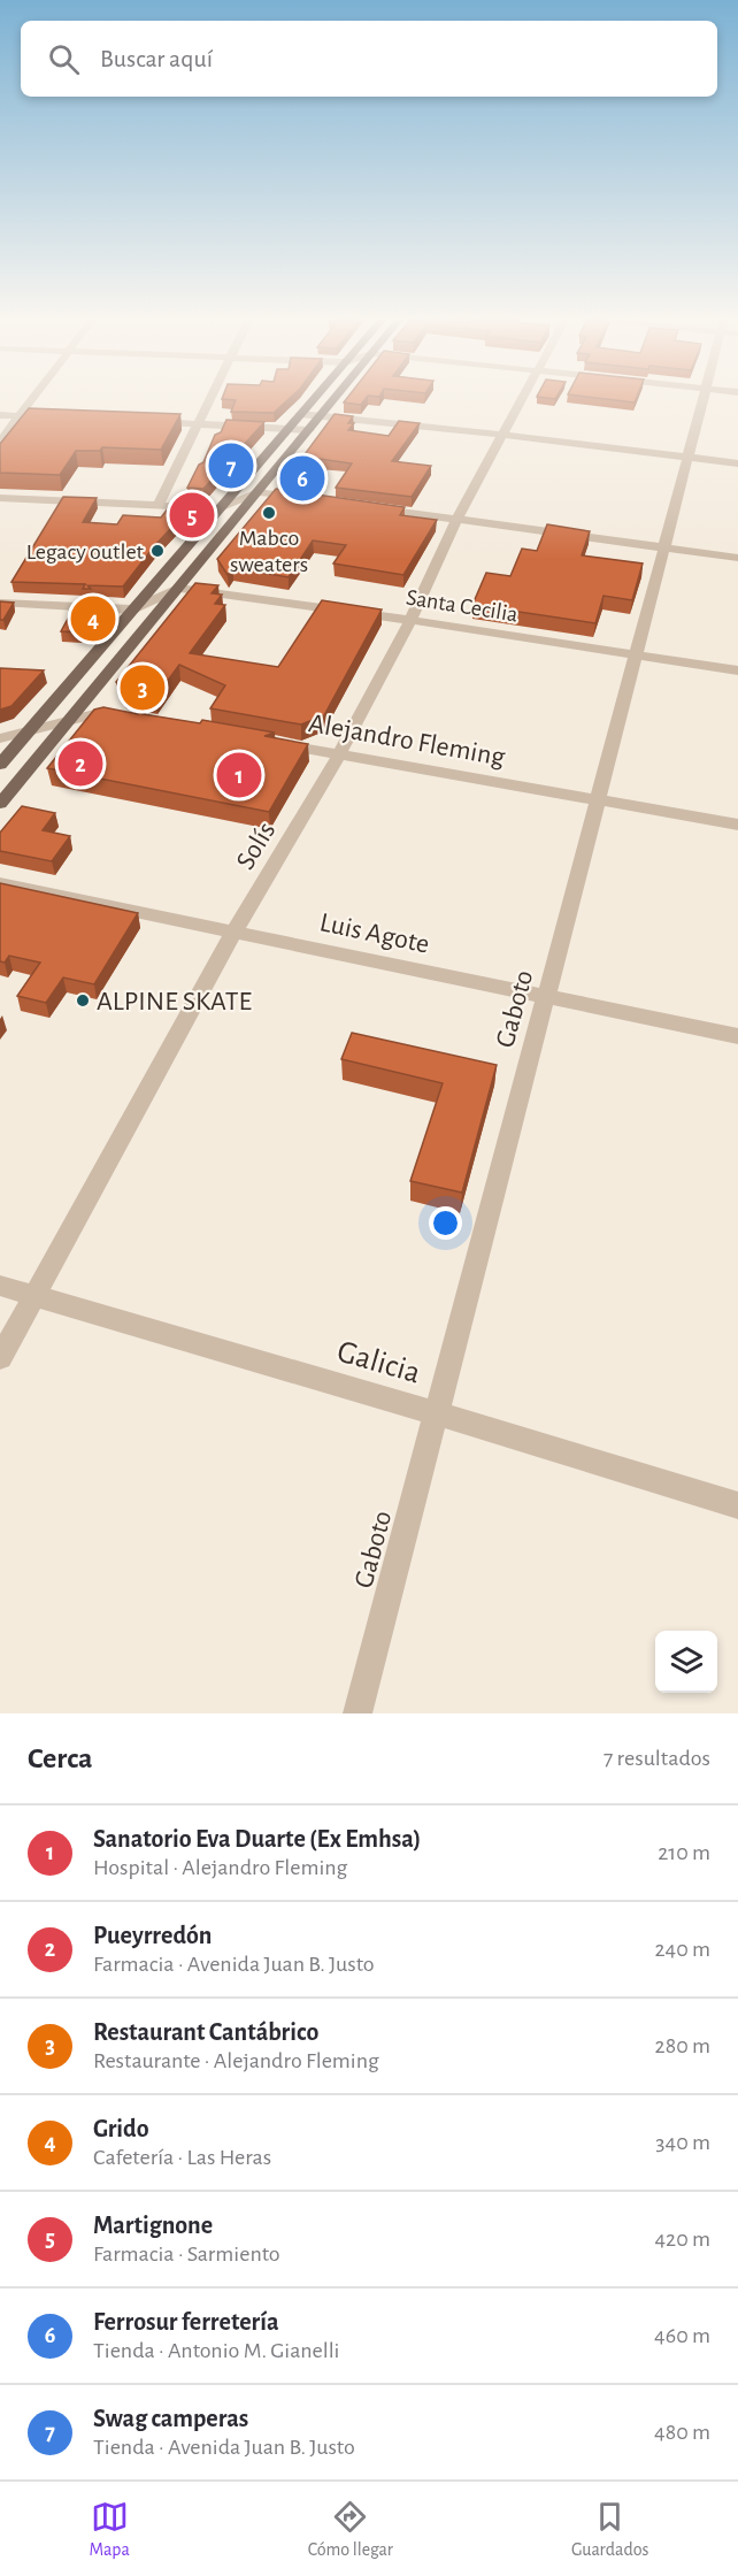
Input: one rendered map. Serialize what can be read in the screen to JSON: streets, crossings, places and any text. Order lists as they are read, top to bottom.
{
  "streets": {
    "street": [
      "Santa Cecilia",
      "Alejandro Fleming",
      "Solís",
      "Luis Agote",
      "Gaboto",
      "Galicia"
    ]
  },
  "crossings": [
    ["Santa Cecilia", "Solís"],
    ["Santa Cecilia", "Gaboto"],
    ["Alejandro Fleming", "Solís"],
    ["Alejandro Fleming", "Gaboto"],
    ["Solís", "Luis Agote"],
    ["Solís", "Galicia"],
    ["Luis Agote", "Gaboto"],
    ["Gaboto", "Galicia"]
  ],
  "places": ["Mabco sweaters", "Legacy outlet", "ALPINE SKATE"],
  "page": {
    "search": "Buscar aquí",
    "pins": [
      "7",
      "6",
      "5",
      "4",
      "3",
      "2",
      "1"
    ],
    "heading": ["Cerca", "7 resultados"],
    "list": [
      {
        "mark": "1",
        "name": "Sanatorio Eva Duarte (Ex Emhsa)",
        "note": "Hospital · Alejandro Fleming",
        "value": "210 m"
      },
      {
        "mark": "2",
        "name": "Pueyrredón",
        "note": "Farmacia · Avenida Juan B. Justo",
        "value": "240 m"
      },
      {
        "mark": "3",
        "name": "Restaurant Cantábrico",
        "note": "Restaurante · Alejandro Fleming",
        "value": "280 m"
      },
      {
        "mark": "4",
        "name": "Grido",
        "note": "Cafetería · Las Heras",
        "value": "340 m"
      },
      {
        "mark": "5",
        "name": "Martignone",
        "note": "Farmacia · Sarmiento",
        "value": "420 m"
      },
      {
        "mark": "6",
        "name": "Ferrosur ferretería",
        "note": "Tienda · Antonio M. Gianelli",
        "value": "460 m"
      },
      {
        "mark": "7",
        "name": "Swag camperas",
        "note": "Tienda · Avenida Juan B. Justo",
        "value": "480 m"
      }
    ],
    "nav": ["Mapa", "Cómo llegar", "Guardados"]
  }
}
